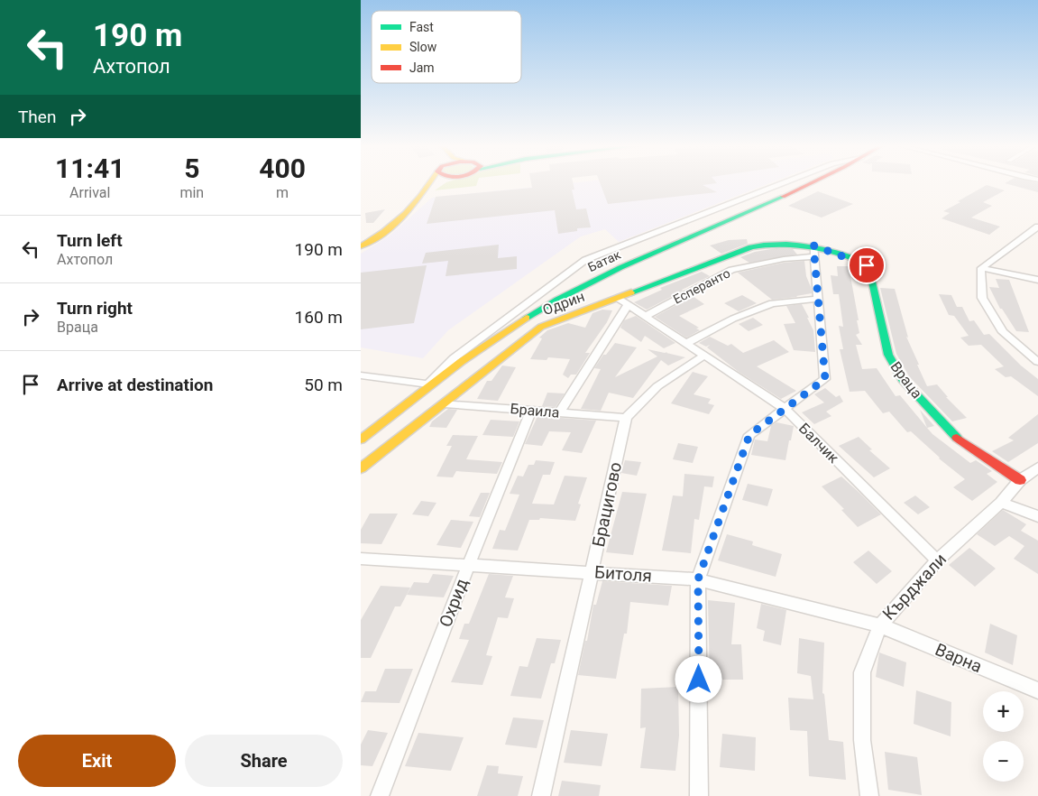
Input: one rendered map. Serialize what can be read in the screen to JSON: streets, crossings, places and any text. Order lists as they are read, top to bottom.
{
  "streets": {
    "street": [
      "Батак",
      "Есперанто",
      "Одрин",
      "Враца",
      "Браила",
      "Балчик",
      "Брацигово",
      "Битоля",
      "Кърджали",
      "Охрид",
      "Варна"
    ]
  },
  "crossings": [
    ["Есперанто", "Одрин"],
    ["Есперанто", "Враца"],
    ["Есперанто", "Балчик"],
    ["Одрин", "Враца"],
    ["Одрин", "Браила"],
    ["Одрин", "Балчик"],
    ["Враца", "Кърджали"],
    ["Браила", "Брацигово"],
    ["Браила", "Охрид"],
    ["Балчик", "Кърджали"],
    ["Брацигово", "Битоля"],
    ["Битоля", "Кърджали"],
    ["Битоля", "Охрид"],
    ["Битоля", "Варна"],
    ["Кърджали", "Варна"]
  ],
  "legend": ["Fast", "Slow", "Jam"],
  "page": {
    "turn": ["190 m", "Ахтопол"],
    "then": "Then",
    "eta": [
      "11:41",
      "Arrival",
      "5",
      "min",
      "400",
      "m"
    ],
    "list": [
      {
        "name": "Turn left",
        "note": "Ахтопол",
        "value": "190 m"
      },
      {
        "name": "Turn right",
        "note": "Враца",
        "value": "160 m"
      },
      {
        "name": "Arrive at destination",
        "value": "50 m"
      }
    ],
    "map_buttons": ["+", "−"],
    "buttons": ["Exit", "Share"]
  }
}
